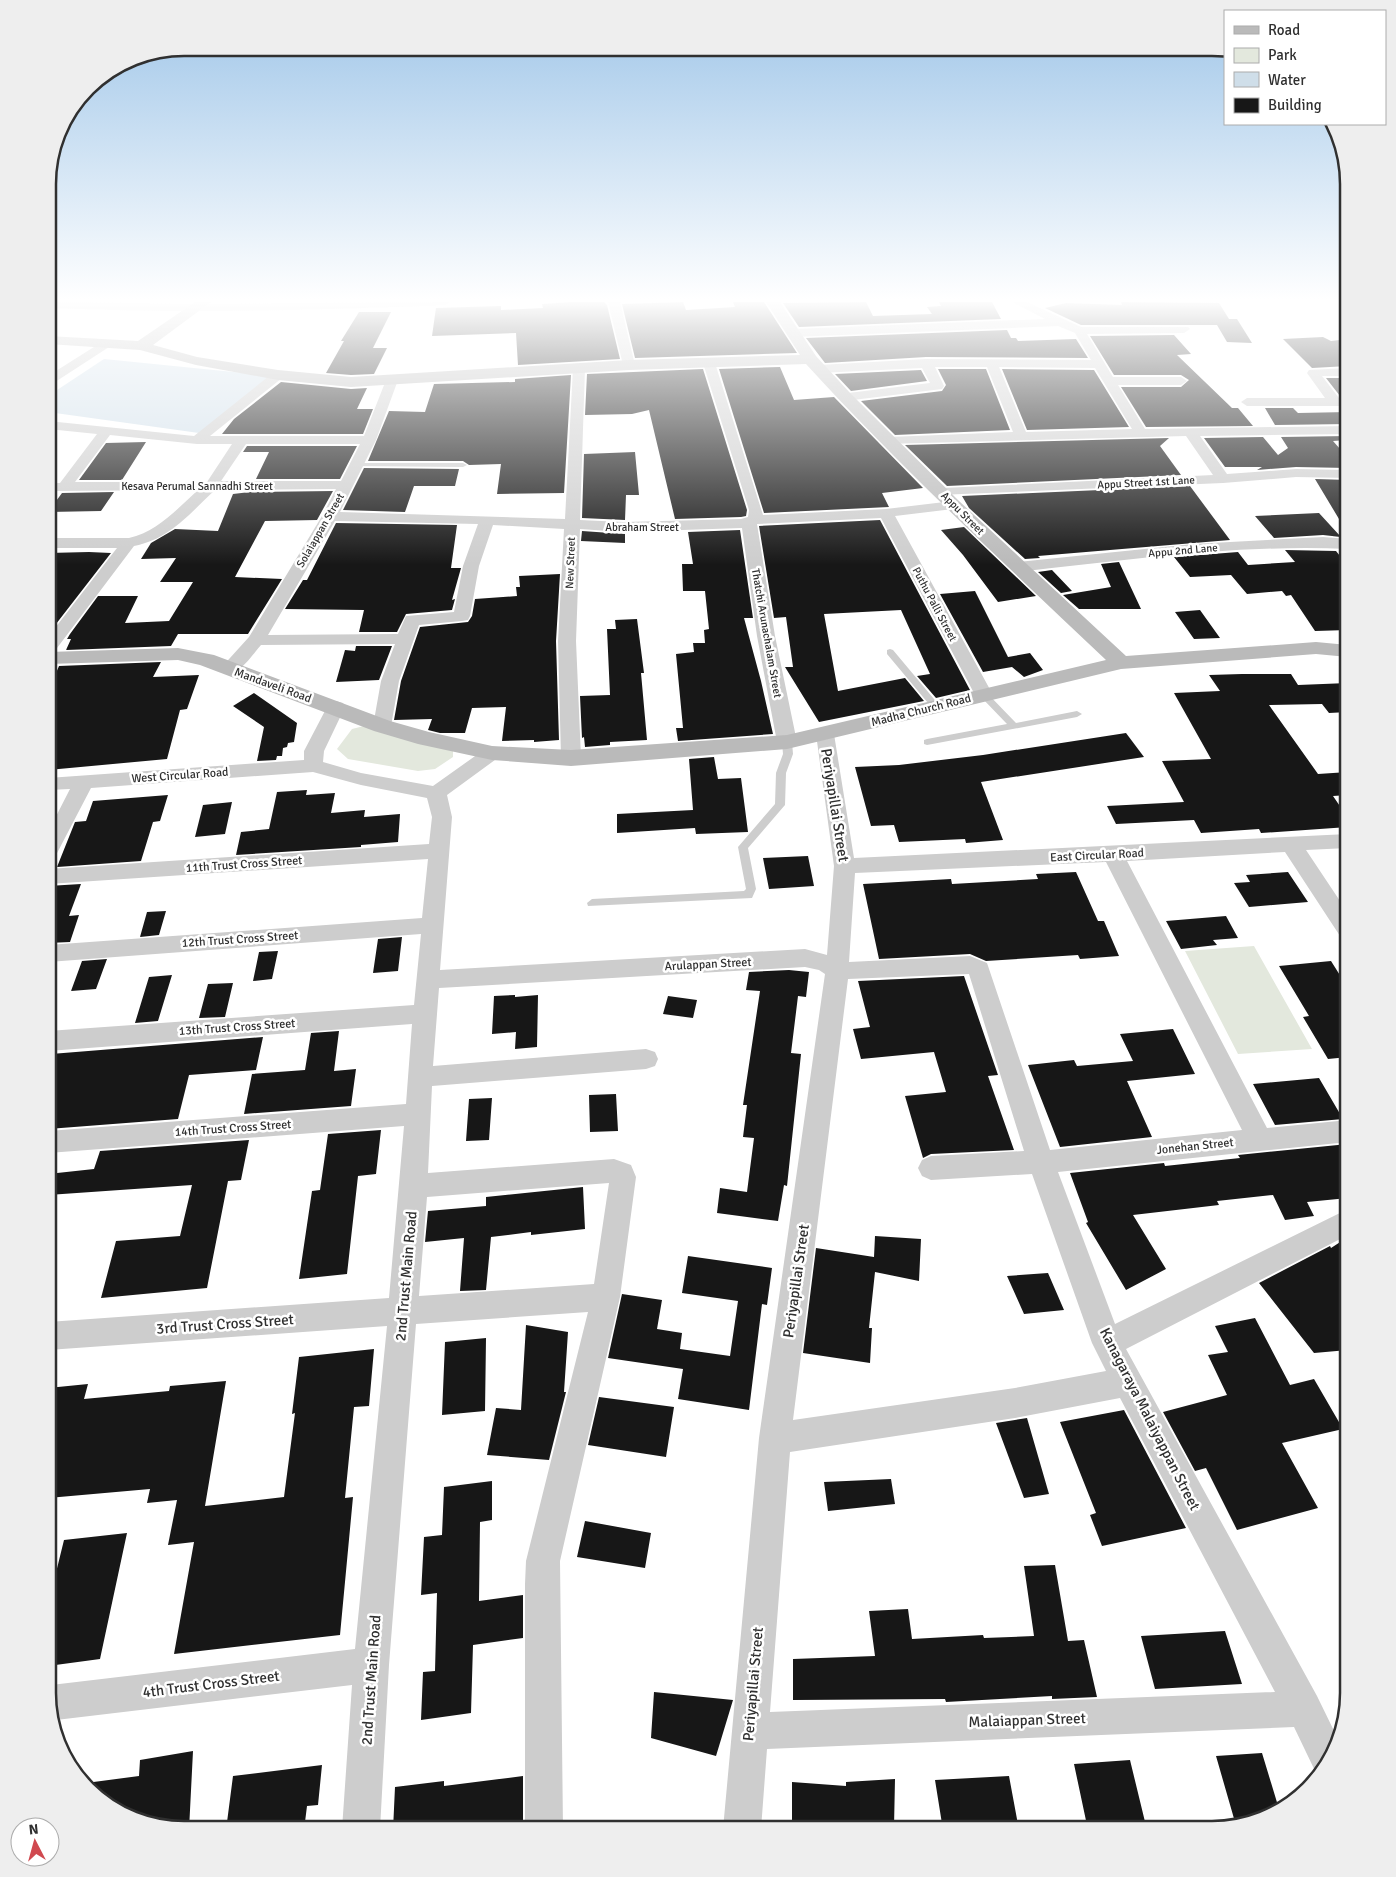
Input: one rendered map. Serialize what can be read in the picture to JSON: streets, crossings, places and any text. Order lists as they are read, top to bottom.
{
  "streets": {
    "street": [
      "Appu Street 1st Lane",
      "Kesava Perumal Sannadhi Street",
      "Appu Street",
      "Abraham Street",
      "Solaiappan Street",
      "Appu 2nd Lane",
      "New Street",
      "Puthu Palli Street",
      "Thatchi Arunachalam Street",
      "Mandaveli Road",
      "Madha Church Road",
      "West Circular Road",
      "Periyapillai Street",
      "East Circular Road",
      "11th Trust Cross Street",
      "12th Trust Cross Street",
      "Arulappan Street",
      "13th Trust Cross Street",
      "14th Trust Cross Street",
      "Jonehan Street",
      "2nd Trust Main Road",
      "3rd Trust Cross Street",
      "Kanagaraya Malaiyappan Street",
      "4th Trust Cross Street",
      "Malaiappan Street"
    ]
  },
  "crossings": [
    ["Appu Street 1st Lane", "Appu Street"],
    ["Appu Street 1st Lane", "Abraham Street"],
    ["Kesava Perumal Sannadhi Street", "Solaiappan Street"],
    ["Appu Street", "Abraham Street"],
    ["Appu Street", "Appu 2nd Lane"],
    ["Appu Street", "Madha Church Road"],
    ["Abraham Street", "Solaiappan Street"],
    ["Abraham Street", "New Street"],
    ["Abraham Street", "Puthu Palli Street"],
    ["Abraham Street", "Thatchi Arunachalam Street"],
    ["Solaiappan Street", "Mandaveli Road"],
    ["New Street", "Madha Church Road"],
    ["Puthu Palli Street", "Madha Church Road"],
    ["Thatchi Arunachalam Street", "Madha Church Road"],
    ["Mandaveli Road", "Madha Church Road"],
    ["Madha Church Road", "Periyapillai Street"],
    ["West Circular Road", "2nd Trust Main Road"],
    ["Periyapillai Street", "East Circular Road"],
    ["Periyapillai Street", "Arulappan Street"],
    ["Periyapillai Street", "Malaiappan Street"],
    ["11th Trust Cross Street", "2nd Trust Main Road"],
    ["12th Trust Cross Street", "2nd Trust Main Road"],
    ["Arulappan Street", "2nd Trust Main Road"],
    ["Arulappan Street", "Kanagaraya Malaiyappan Street"],
    ["13th Trust Cross Street", "2nd Trust Main Road"],
    ["14th Trust Cross Street", "2nd Trust Main Road"],
    ["Jonehan Street", "Kanagaraya Malaiyappan Street"],
    ["2nd Trust Main Road", "3rd Trust Cross Street"],
    ["2nd Trust Main Road", "4th Trust Cross Street"],
    ["Kanagaraya Malaiyappan Street", "Malaiappan Street"]
  ],
  "legend": [
    "Road",
    "Park",
    "Water",
    "Building"
  ],
  "north": "top"
}
